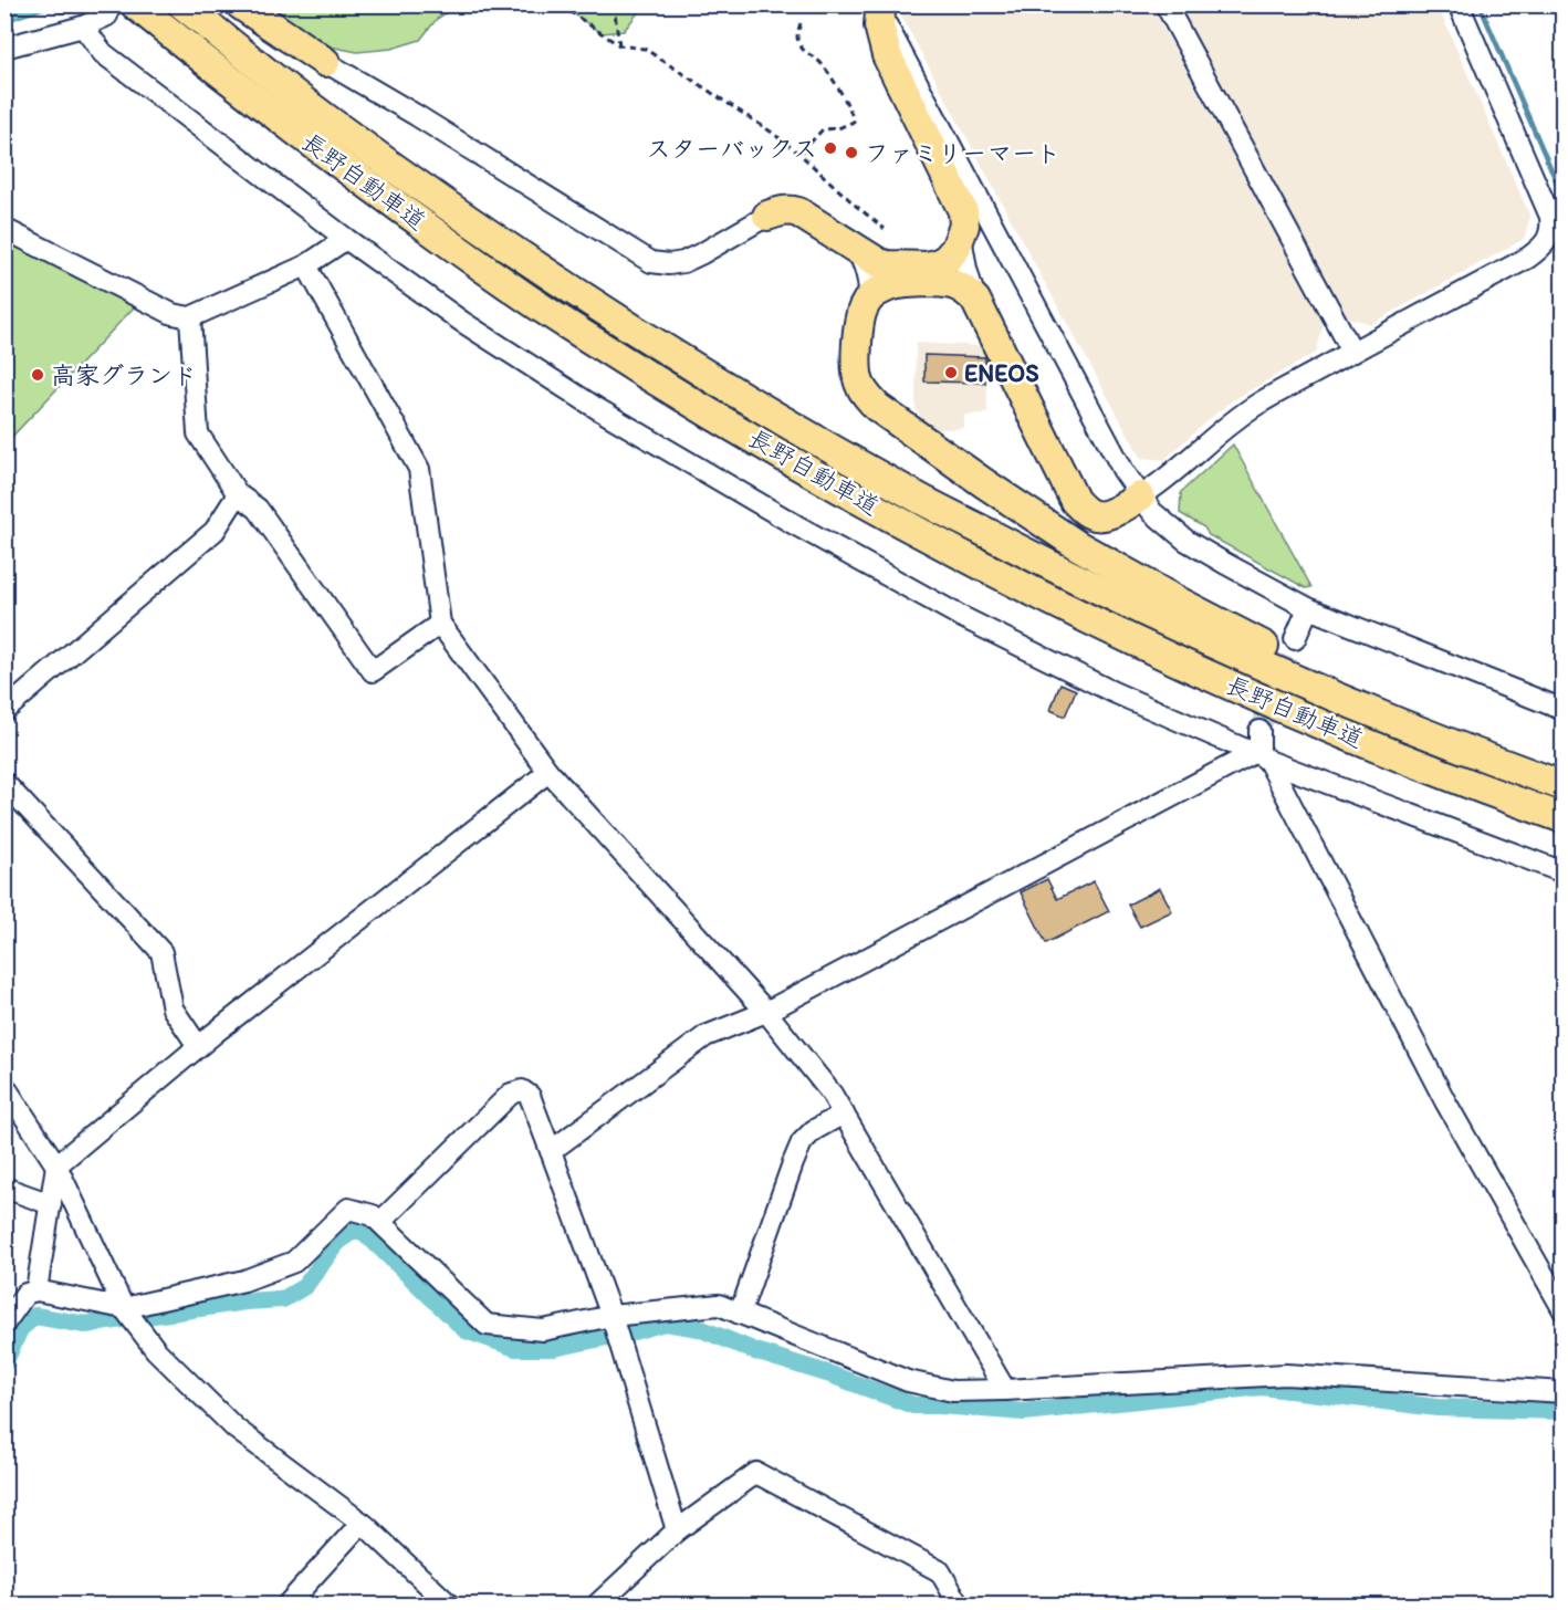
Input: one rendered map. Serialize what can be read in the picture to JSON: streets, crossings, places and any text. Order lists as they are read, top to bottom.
{
  "streets": {
    "highway": ["長野自動車道"]
  },
  "places": [
    "スターバックス",
    "ファミリーマート",
    "ENEOS",
    "高家グランド"
  ]
}
